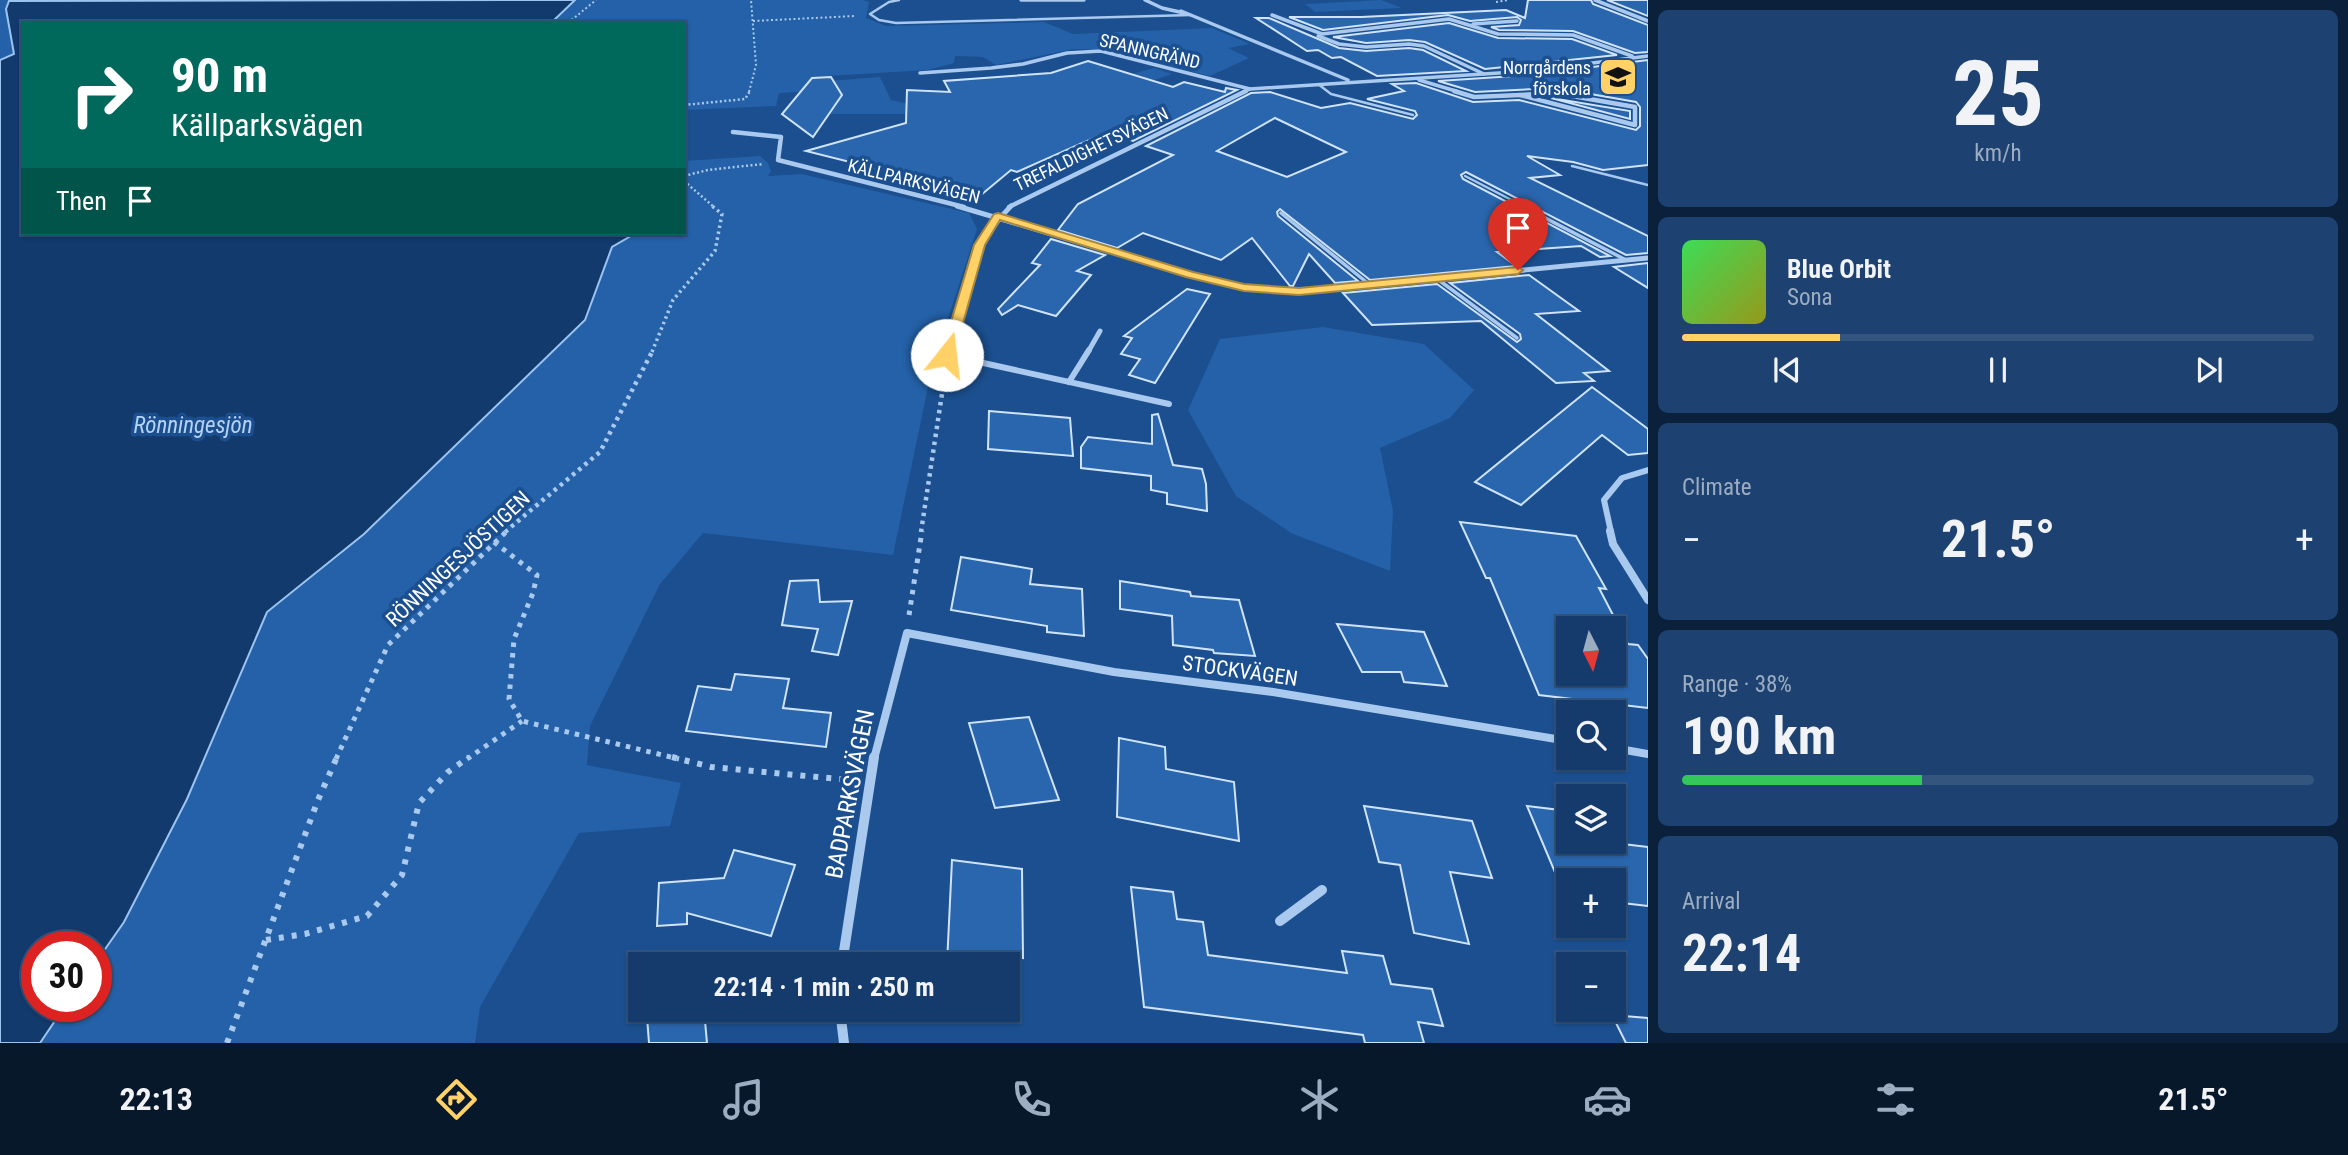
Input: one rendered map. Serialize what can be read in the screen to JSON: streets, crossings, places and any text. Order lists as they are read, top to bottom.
{
  "streets": {
    "street": [
      "SPANNGRÄND",
      "TREFALDIGHETSVÄGEN",
      "KÄLLPARKSVÄGEN",
      "STOCKVÄGEN",
      "BADPARKSVÄGEN"
    ],
    "path": ["RÖNNINGESJÖSTIGEN"]
  },
  "crossings": [
    ["SPANNGRÄND", "TREFALDIGHETSVÄGEN"],
    ["TREFALDIGHETSVÄGEN", "KÄLLPARKSVÄGEN"],
    ["STOCKVÄGEN", "BADPARKSVÄGEN"]
  ],
  "water": ["Rönningesjön"],
  "places": {
    "school or university": ["Norrgårdens förskola"]
  },
  "north": "bottom",
  "page": {
    "tile": [
      ["25", "km/h"],
      "Climate",
      ["Range · 38%", "190 km"],
      ["Arrival", "22:14"]
    ],
    "turn": ["90 m", "Källparksvägen"],
    "then": "Then",
    "song": ["Blue Orbit", "Sona"],
    "heat": ["−", "21.5°", "+"],
    "map_buttons": ["+", "−"],
    "limit": "30",
    "trip": "22:14 · 1 min · 250 m",
    "tabs": ["22:13", "21.5°"]
  }
}
